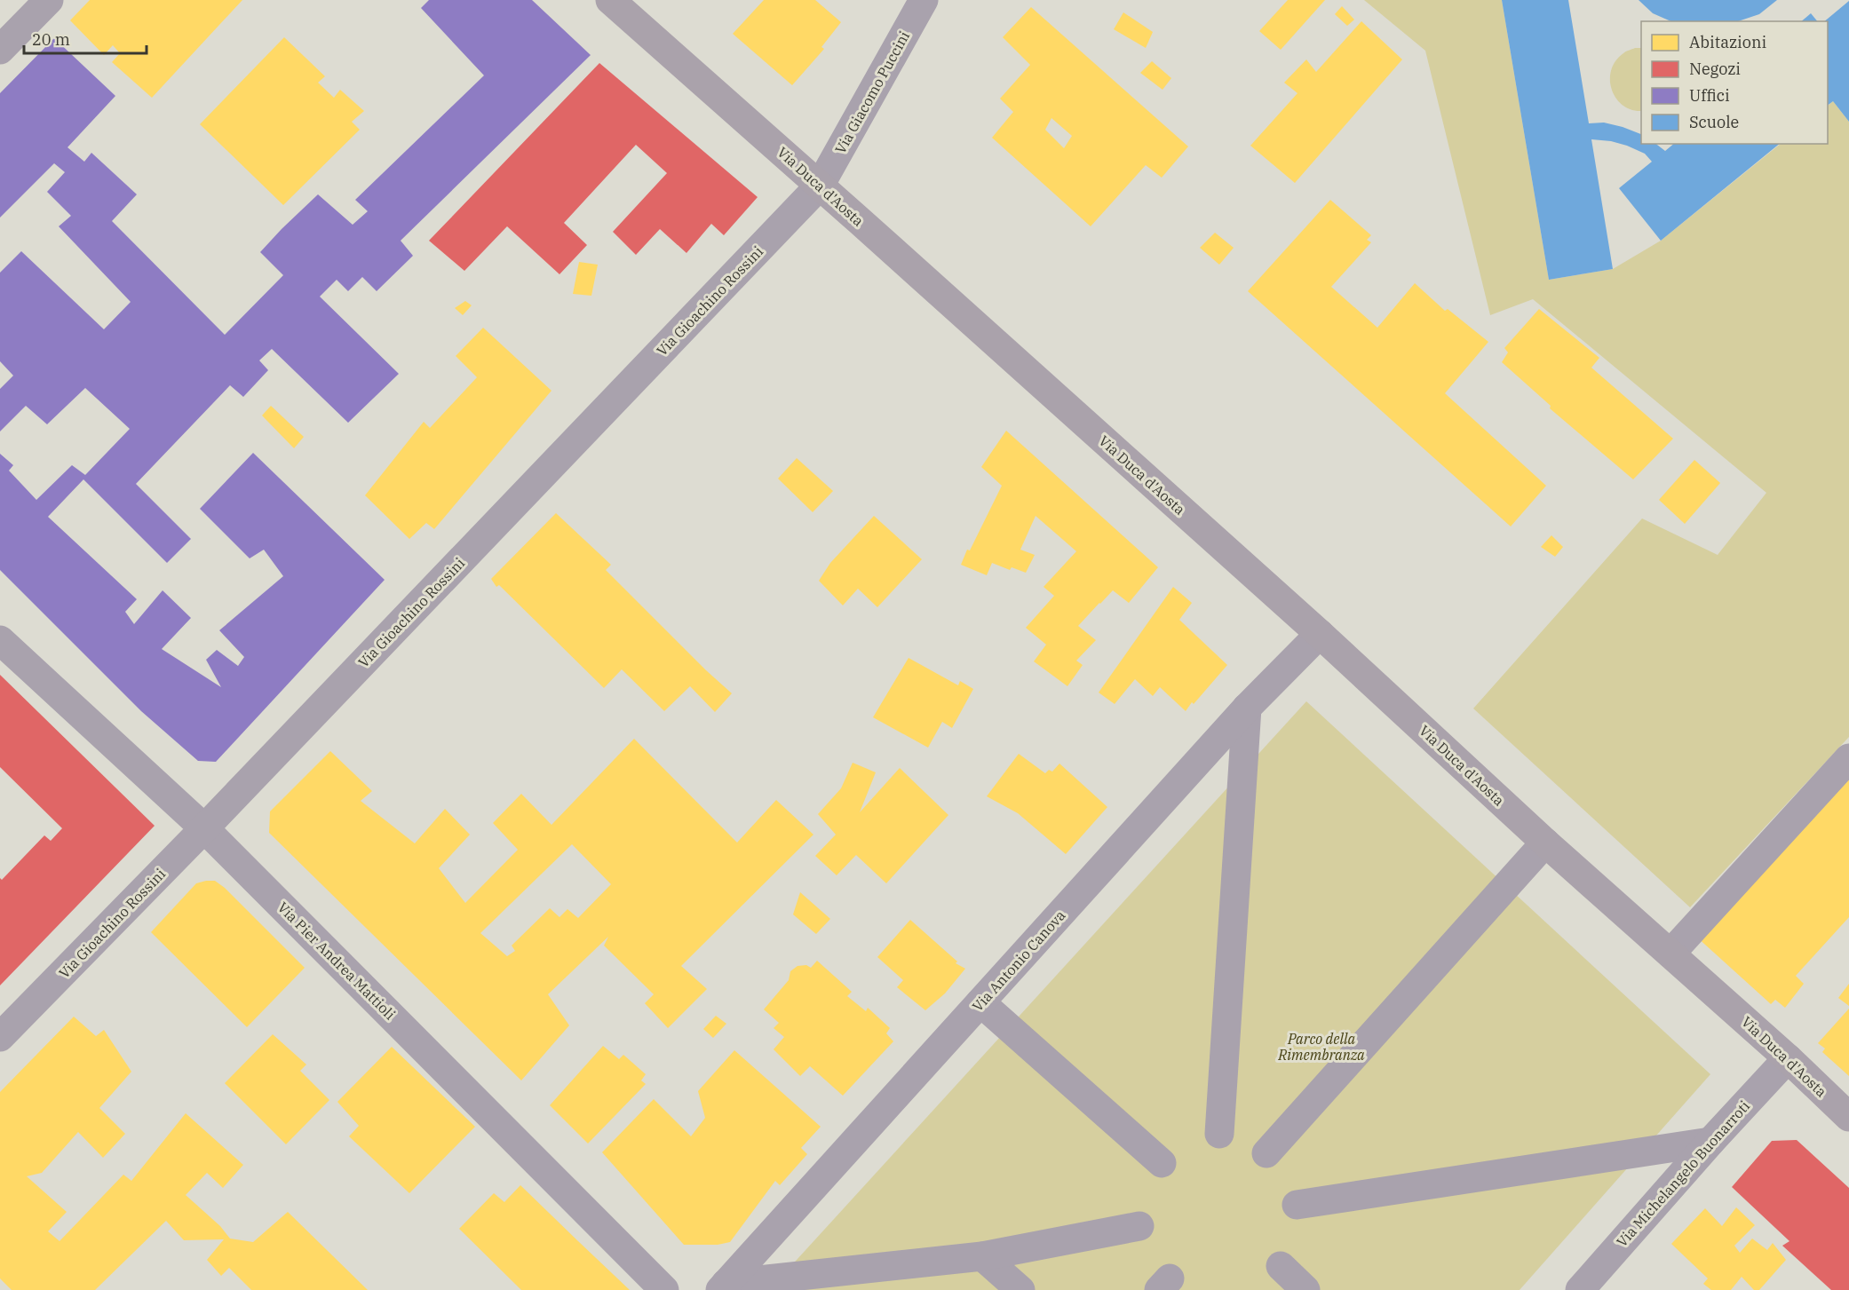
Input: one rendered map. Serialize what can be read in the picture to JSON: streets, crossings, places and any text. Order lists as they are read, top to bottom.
{
  "streets": {
    "main road": ["Via Duca d'Aosta"],
    "street": [
      "Via Giacomo Puccini",
      "Via Gioachino Rossini",
      "Via Pier Andrea Mattioli",
      "Via Antonio Canova",
      "Via Michelangelo Buonarroti"
    ]
  },
  "crossings": [
    ["Via Giacomo Puccini", "Via Duca d'Aosta"],
    ["Via Giacomo Puccini", "Via Gioachino Rossini"],
    ["Via Duca d'Aosta", "Via Gioachino Rossini"],
    ["Via Duca d'Aosta", "Via Antonio Canova"],
    ["Via Duca d'Aosta", "Via Michelangelo Buonarroti"],
    ["Via Gioachino Rossini", "Via Pier Andrea Mattioli"]
  ],
  "parks": ["Parco della Rimembranza"],
  "legend": [
    "Abitazioni",
    "Negozi",
    "Uffici",
    "Scuole"
  ],
  "scale_bar": "20 m"
}
